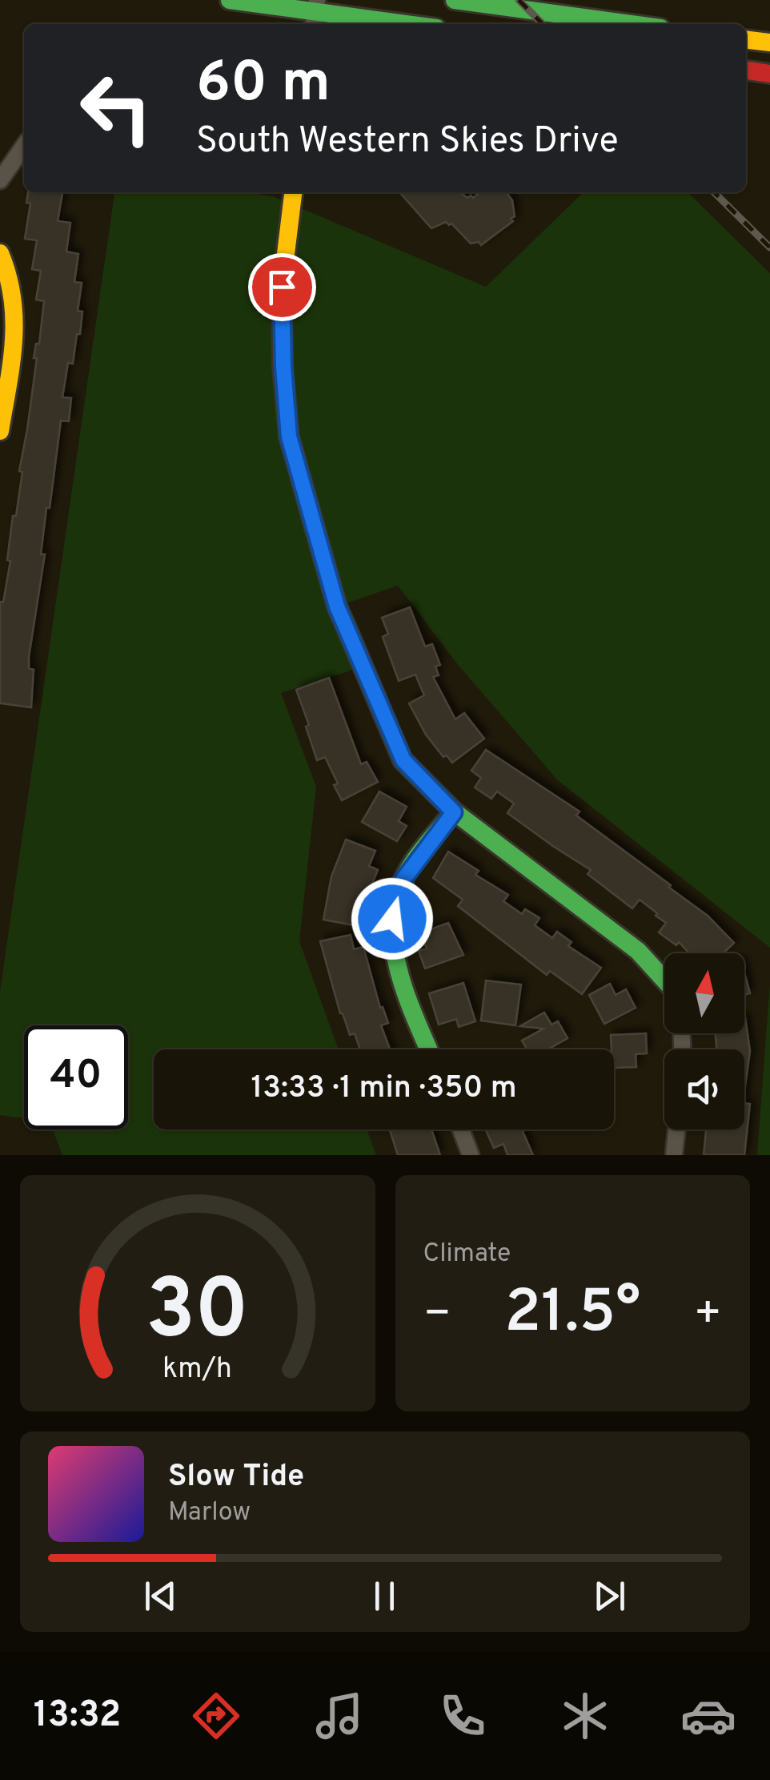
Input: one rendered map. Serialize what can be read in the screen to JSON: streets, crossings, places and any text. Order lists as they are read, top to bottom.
{
  "north": "top",
  "page": {
    "turn": ["60 m", "South Western Skies Drive"],
    "limit": "40",
    "trip": "13:33 · 1 min · 350 m",
    "tile": "Climate",
    "heat": ["−", "21.5°", "+"],
    "song": ["Slow Tide", "Marlow"],
    "tabs": "13:32",
    "gauge": ["30", "km/h"]
  }
}
